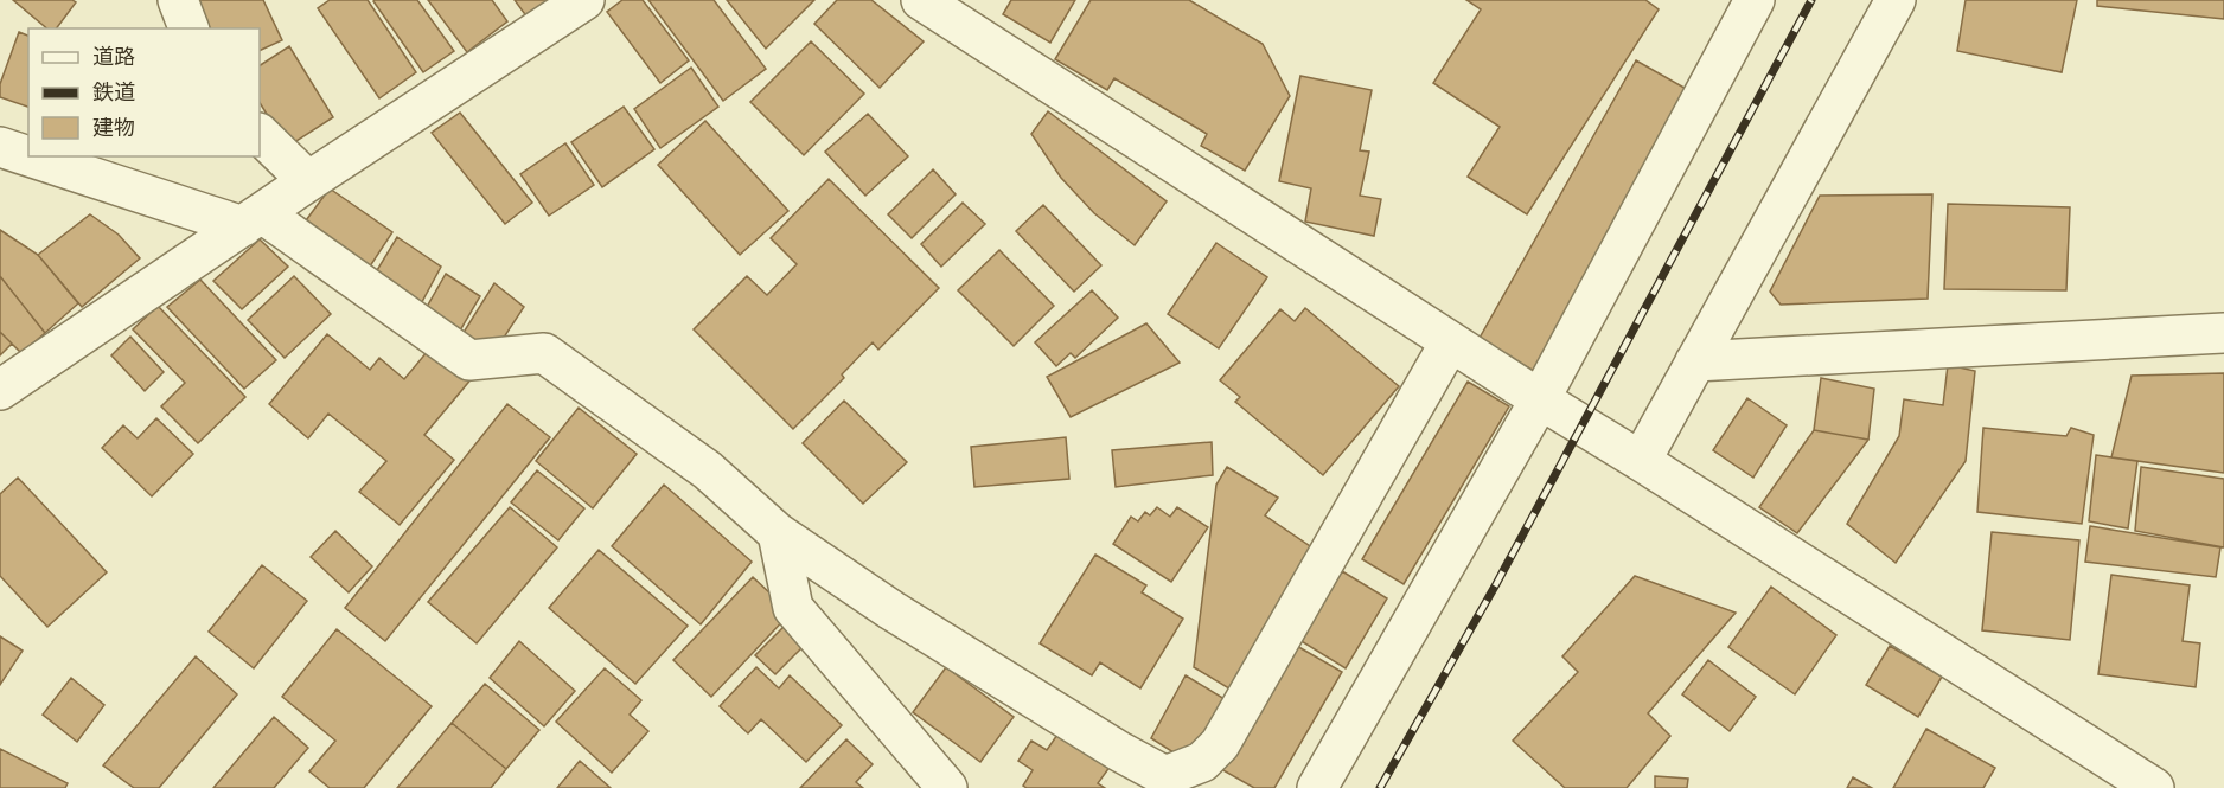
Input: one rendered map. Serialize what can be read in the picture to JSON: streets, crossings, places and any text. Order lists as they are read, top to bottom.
{
  "legend": ["道路", "鉄道", "建物"]
}
